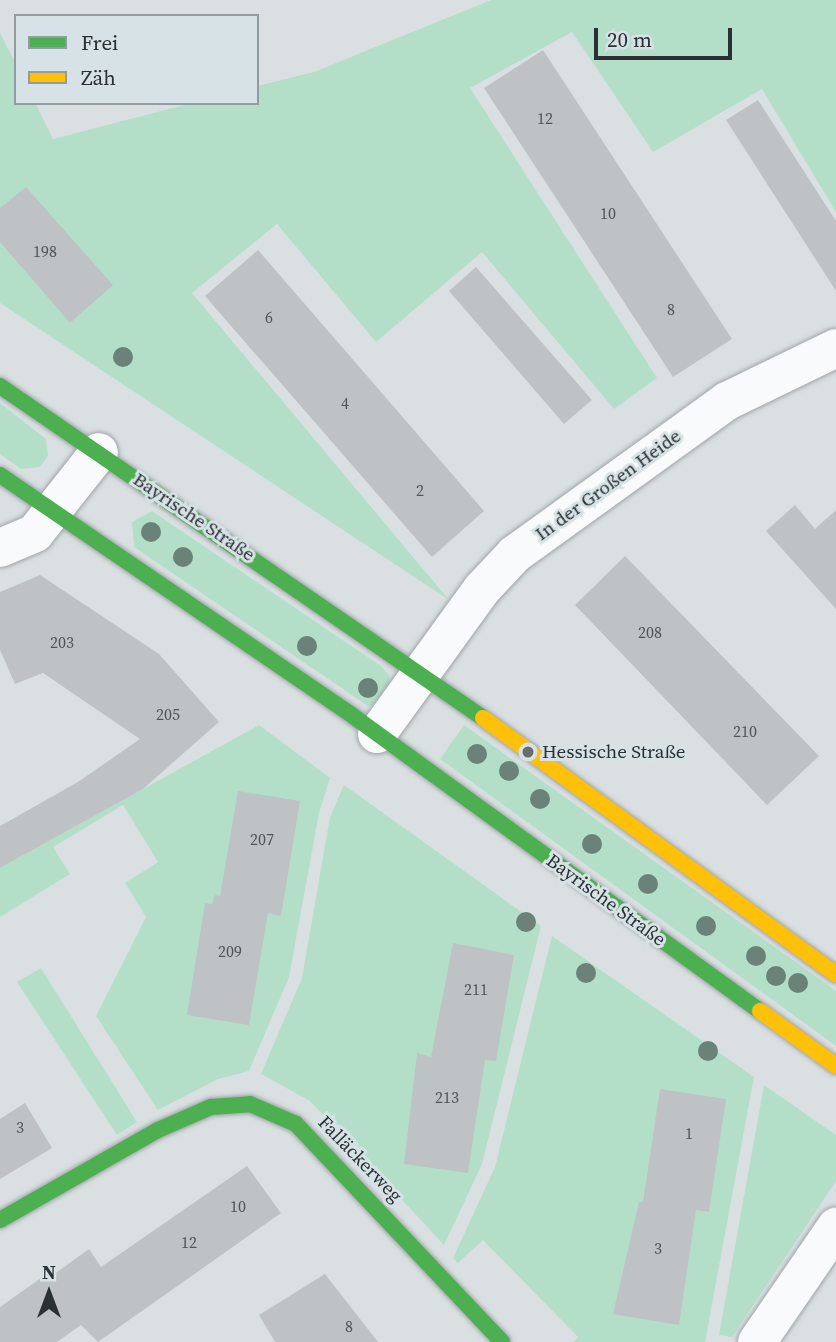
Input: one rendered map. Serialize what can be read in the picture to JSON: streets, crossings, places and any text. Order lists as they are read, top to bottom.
{
  "streets": {
    "street": ["In der Großen Heide", "Bayrische Straße", "Falläckerweg"]
  },
  "crossings": [
    ["In der Großen Heide", "Bayrische Straße"]
  ],
  "places": ["Hessische Straße"],
  "house_numbers": [
    "12",
    "10",
    "198",
    "8",
    "6",
    "4",
    "2",
    "208",
    "203",
    "205",
    "210",
    "207",
    "209",
    "211",
    "213",
    "3",
    "1",
    "10",
    "12",
    "3",
    "8"
  ],
  "legend": ["Frei", "Zäh"],
  "scale_bar": "20 m",
  "north": "top"
}
